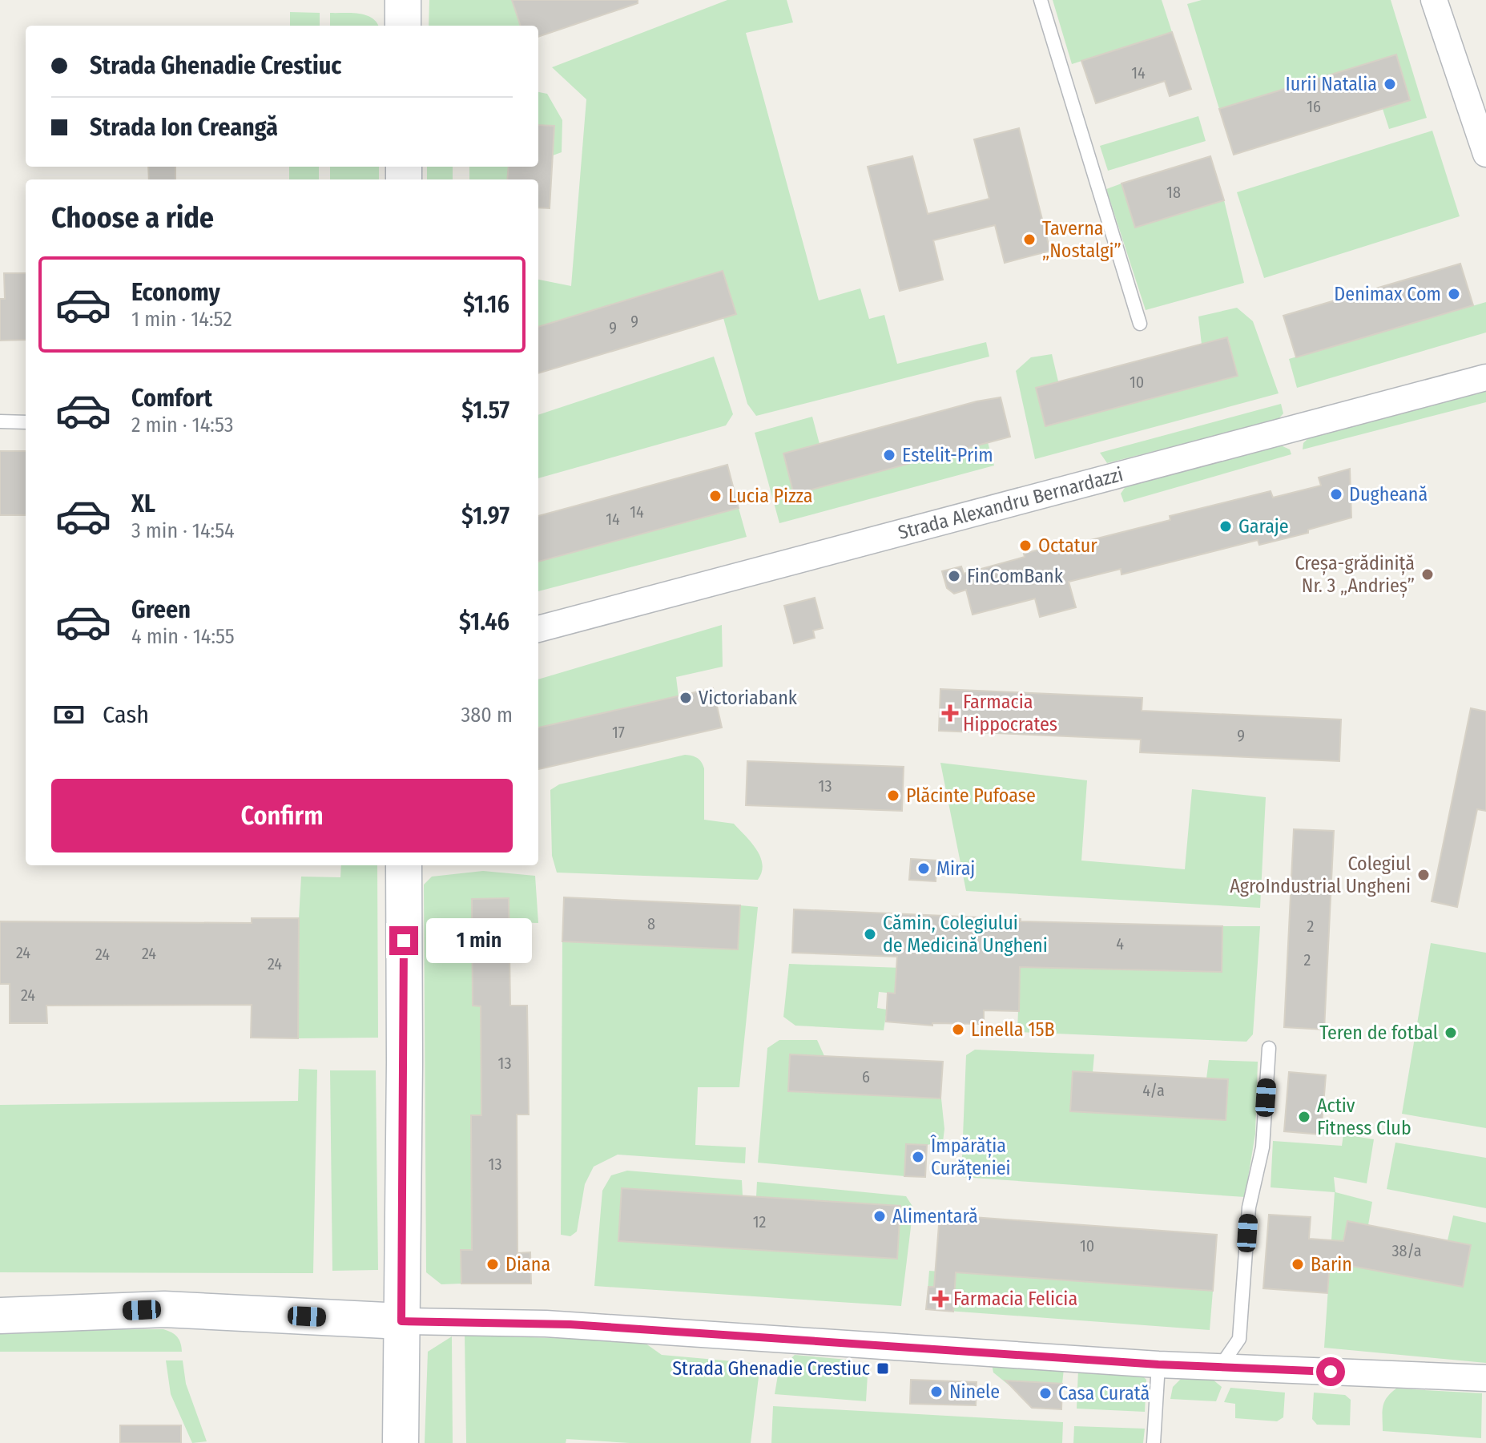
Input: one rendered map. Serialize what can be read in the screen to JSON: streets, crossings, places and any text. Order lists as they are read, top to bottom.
{
  "streets": {
    "street": ["Strada Alexandru Bernardazzi"]
  },
  "places": {
    "other": [
      "Iurii Natalia",
      "Taverna „Nostalgi”",
      "Denimax Com",
      "Estelit-Prim",
      "Dugheană",
      "Lucia Pizza",
      "Garaje",
      "Octatur",
      "Creșa-grădiniță Nr. 3 „Andrieș”",
      "FinComBank",
      "Victoriabank",
      "Plăcinte Pufoase",
      "Miraj",
      "Colegiul AgroIndustrial Ungheni",
      "Cămin, Colegiului de Medicină Ungheni",
      "Linella 15B",
      "Teren de fotbal",
      "Activ Fitness Club",
      "Împărăția Curățeniei",
      "Alimentară",
      "Diana",
      "Barin",
      "Ninele",
      "Casa Curată"
    ],
    "health": ["Farmacia Hippocrates", "Farmacia Felicia"],
    "transit": ["Strada Ghenadie Crestiuc"]
  },
  "house_numbers": [
    "14",
    "16",
    "18",
    "9",
    "9",
    "10",
    "14",
    "14",
    "17",
    "9",
    "13",
    "8",
    "2",
    "4",
    "24",
    "24",
    "24",
    "2",
    "24",
    "24",
    "13",
    "6",
    "4/a",
    "13",
    "12",
    "10",
    "38/a"
  ],
  "page": {
    "banner": ["Strada Ghenadie Crestiuc", "Strada Ion Creangă"],
    "heading": "Choose a ride",
    "list": [
      {
        "name": "Economy",
        "note": "1 min · 14:52",
        "value": "$1.16"
      },
      {
        "name": "Comfort",
        "note": "2 min · 14:53",
        "value": "$1.57"
      },
      {
        "name": "XL",
        "note": "3 min · 14:54",
        "value": "$1.97"
      },
      {
        "name": "Green",
        "note": "4 min · 14:55",
        "value": "$1.46"
      }
    ],
    "pay": ["Cash", "380 m"],
    "buttons": "Confirm",
    "bubble": "1 min"
  }
}
